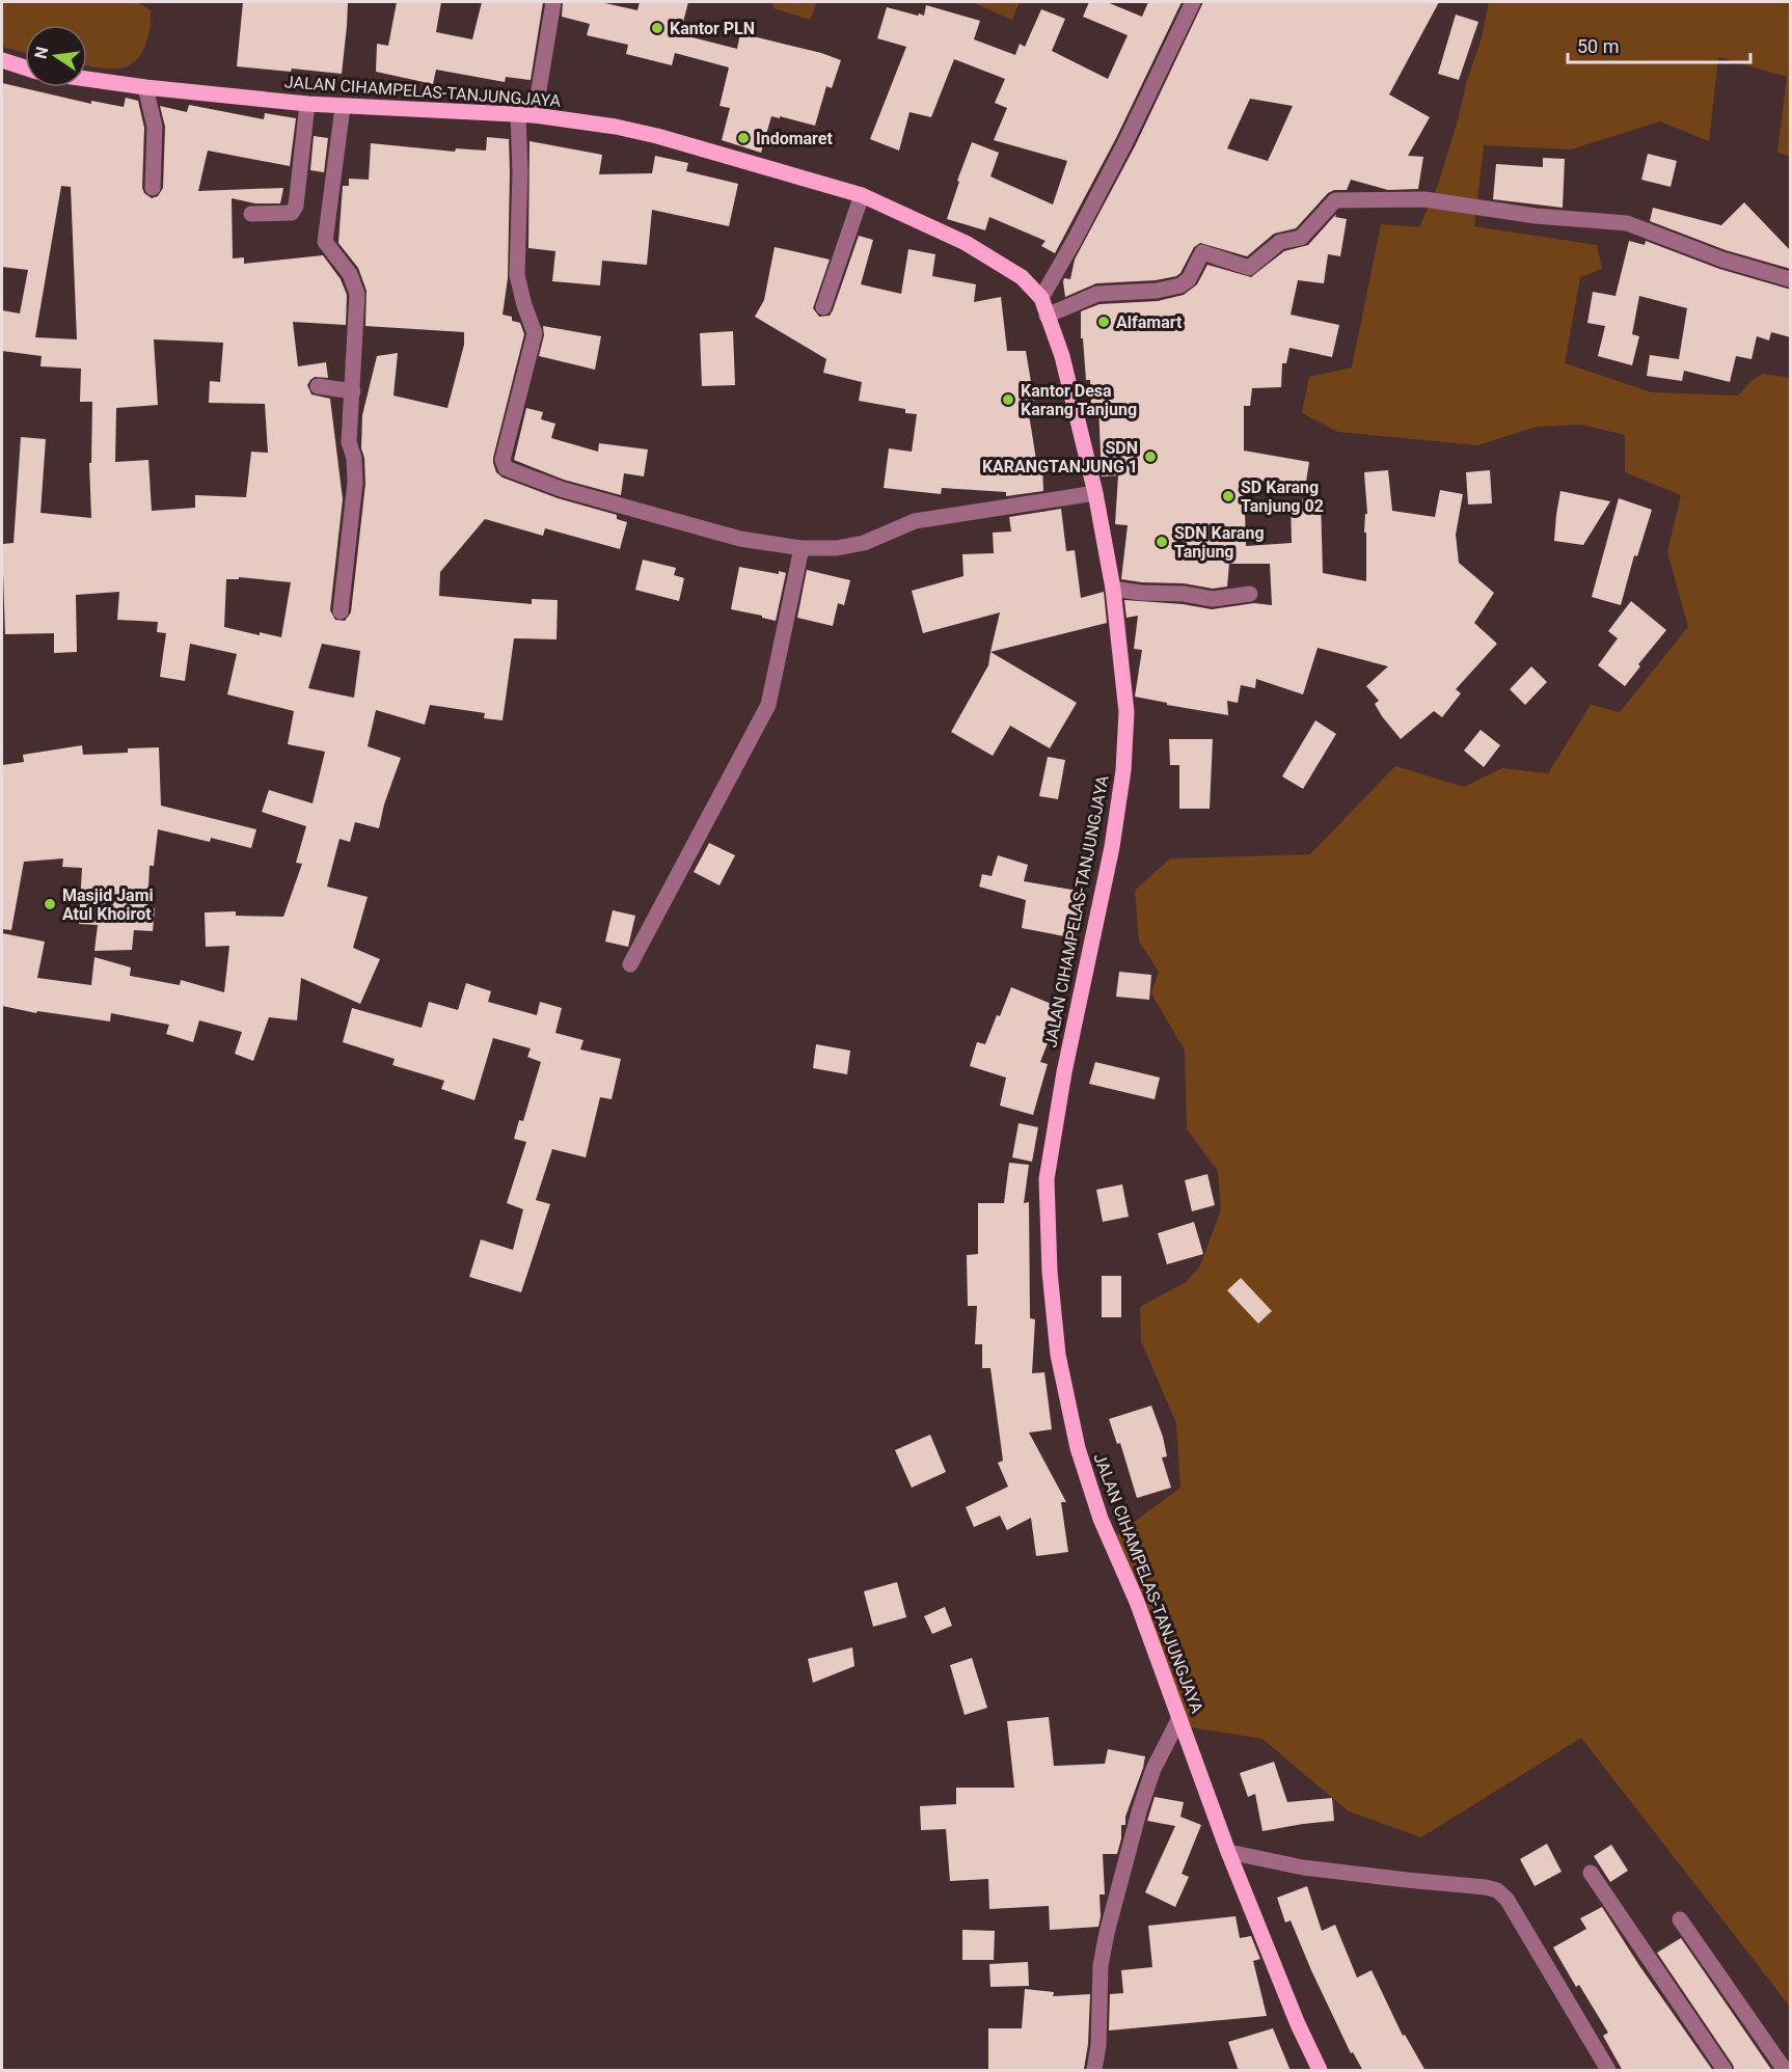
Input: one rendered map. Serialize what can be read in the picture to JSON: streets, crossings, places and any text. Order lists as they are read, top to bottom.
{
  "streets": {
    "main road": ["JALAN CIHAMPELAS-TANJUNGJAYA"]
  },
  "places": [
    "Kantor PLN",
    "Indomaret",
    "Alfamart",
    "Kantor Desa Karang Tanjung",
    "SDN KARANGTANJUNG 1",
    "SD Karang Tanjung 02",
    "SDN Karang Tanjung",
    "Masjid Jami Atul Khoirot"
  ],
  "scale_bar": "50 m",
  "north": "left"
}
